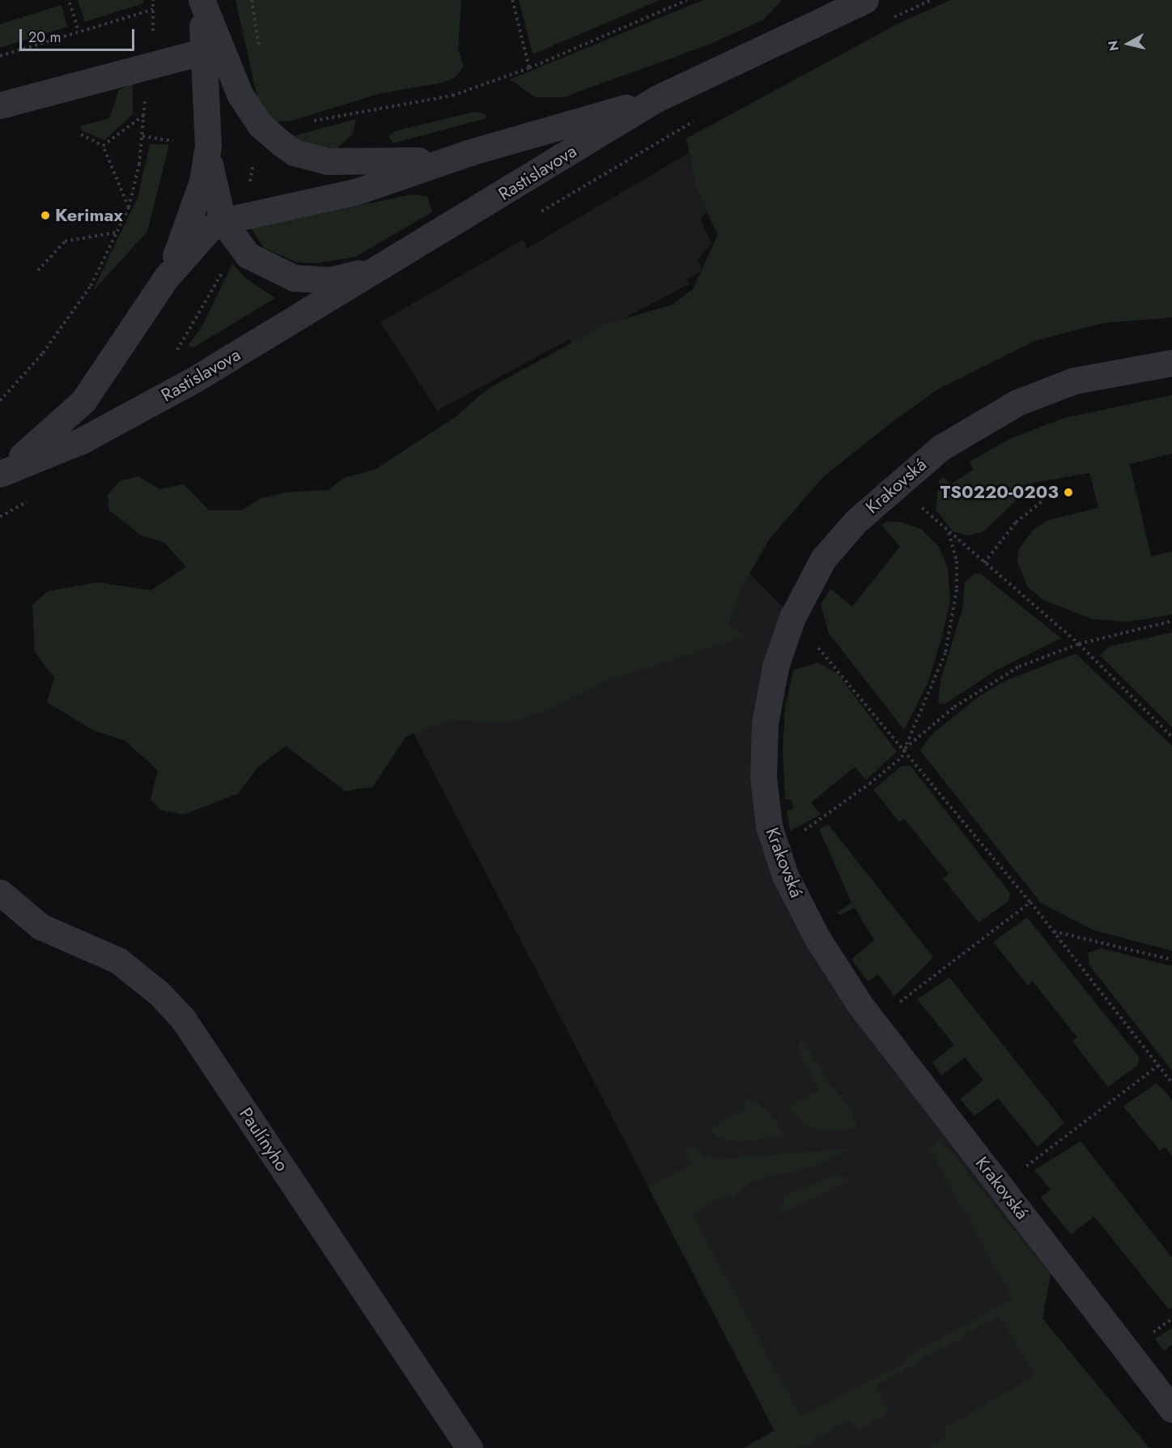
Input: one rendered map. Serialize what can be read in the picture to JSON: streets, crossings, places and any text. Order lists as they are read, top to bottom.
{
  "streets": {
    "street": ["Rastislavova", "Krakovská", "Paulínyho"]
  },
  "places": ["Kerimax", "TS0220-0203"],
  "scale_bar": "20 m",
  "north": "left"
}
